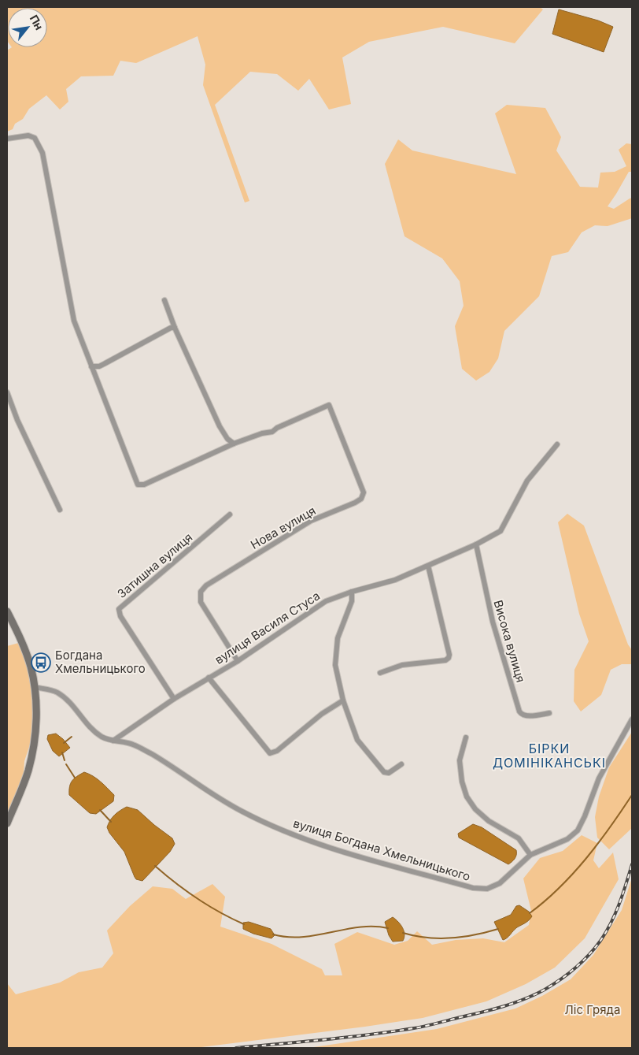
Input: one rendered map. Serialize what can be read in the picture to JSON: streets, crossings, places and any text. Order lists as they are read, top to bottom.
{
  "streets": {
    "street": [
      "Нова вулиця",
      "Затишна вулиця",
      "вулиця Василя Стуса",
      "Висока вулиця",
      "вулиця Богдана Хмельницького"
    ]
  },
  "crossings": [
    ["Нова вулиця", "вулиця Василя Стуса"],
    ["Затишна вулиця", "вулиця Василя Стуса"],
    ["вулиця Василя Стуса", "Висока вулиця"],
    ["вулиця Василя Стуса", "вулиця Богдана Хмельницького"]
  ],
  "districts": ["БІРКИ ДОМІНІКАНСЬКІ"],
  "parks": ["Ліс Гряда"],
  "places": {
    "bus stop": ["Богдана Хмельницького"]
  },
  "north": "top right"
}
